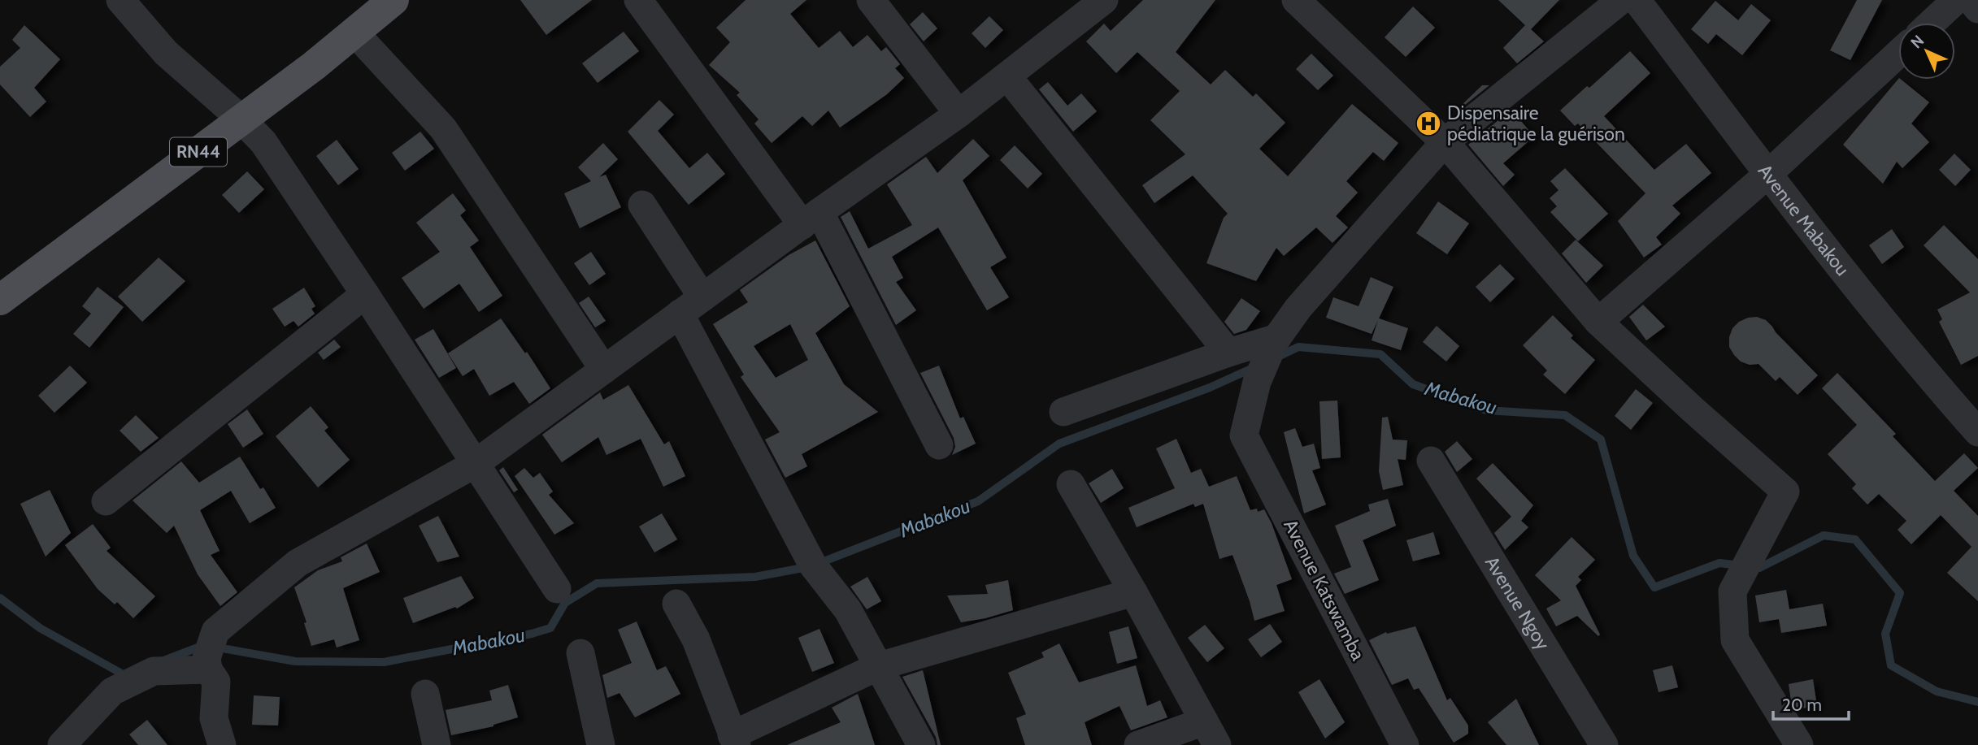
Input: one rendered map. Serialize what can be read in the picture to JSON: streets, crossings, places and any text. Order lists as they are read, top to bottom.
{
  "streets": {
    "main road": ["RN44"],
    "street": ["Avenue Mabakou", "Avenue Katswamba", "Avenue Ngoy"]
  },
  "water": ["Mabakou"],
  "places": {
    "hospital": ["Dispensaire pédiatrique la guérison"]
  },
  "scale_bar": "20 m",
  "north": "top left"
}
